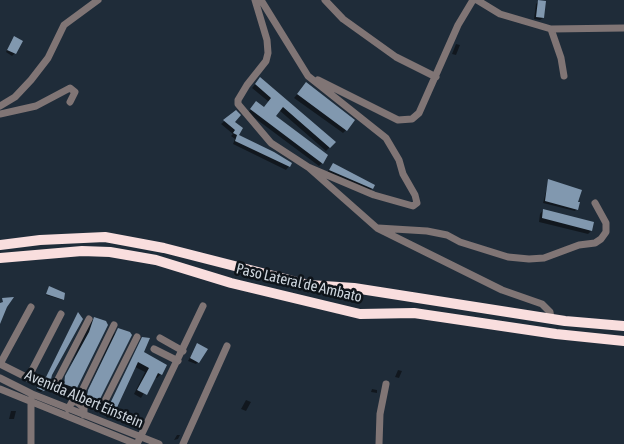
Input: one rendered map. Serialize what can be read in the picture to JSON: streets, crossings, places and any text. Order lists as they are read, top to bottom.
{
  "streets": {
    "highway": ["Paso Lateral de Ambato"],
    "street": ["Avenida Albert Einstein"]
  }
}
